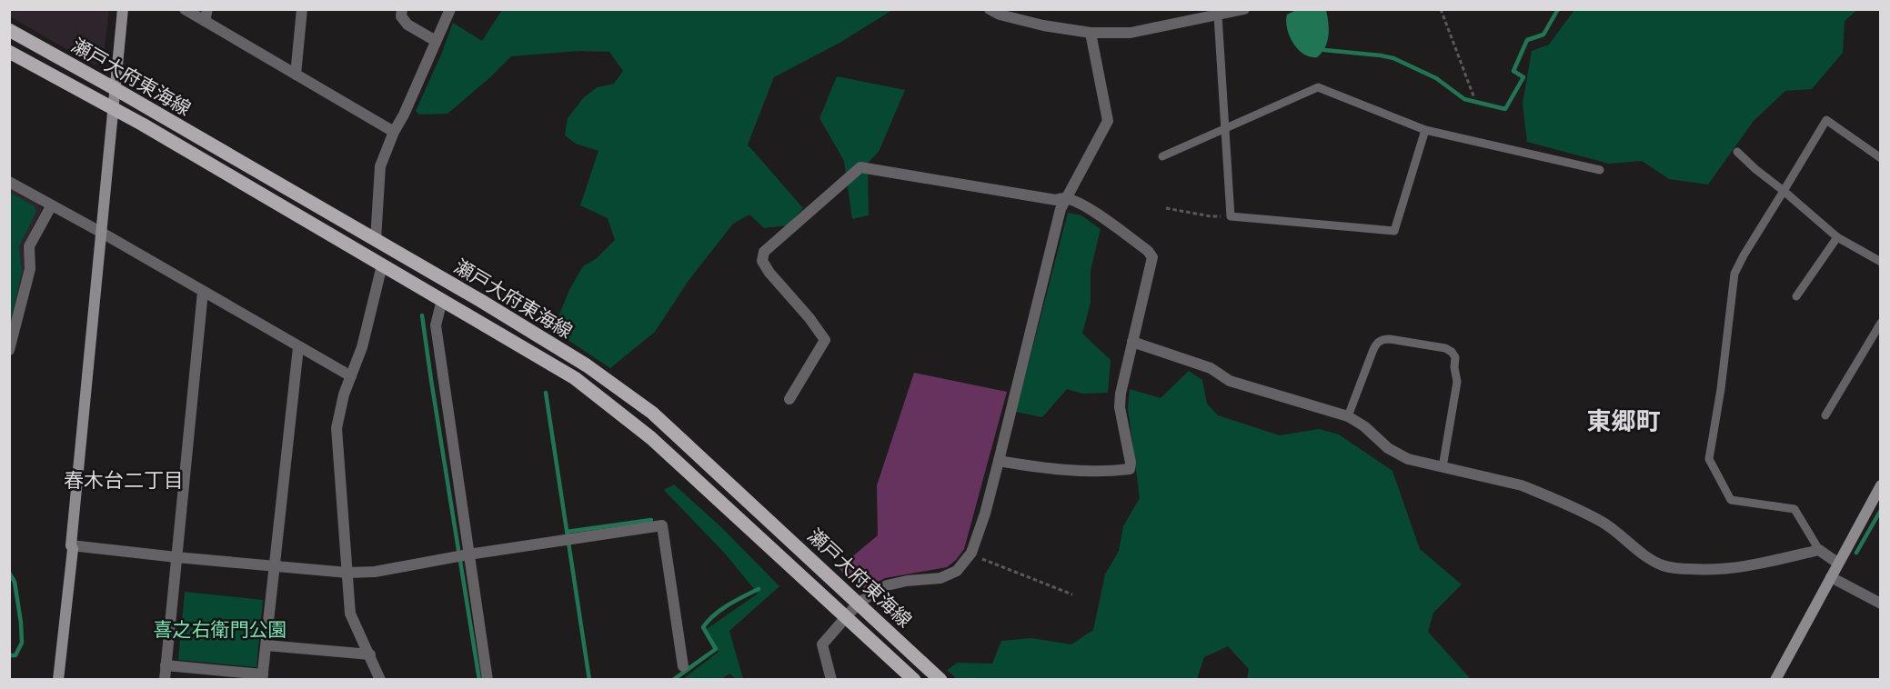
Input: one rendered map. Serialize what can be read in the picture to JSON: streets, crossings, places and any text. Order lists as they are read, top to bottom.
{
  "streets": {
    "main road": ["瀬戸大府東海線"]
  },
  "districts": ["東郷町", "春木台二丁目"],
  "parks": ["喜之右衛門公園"]
}
